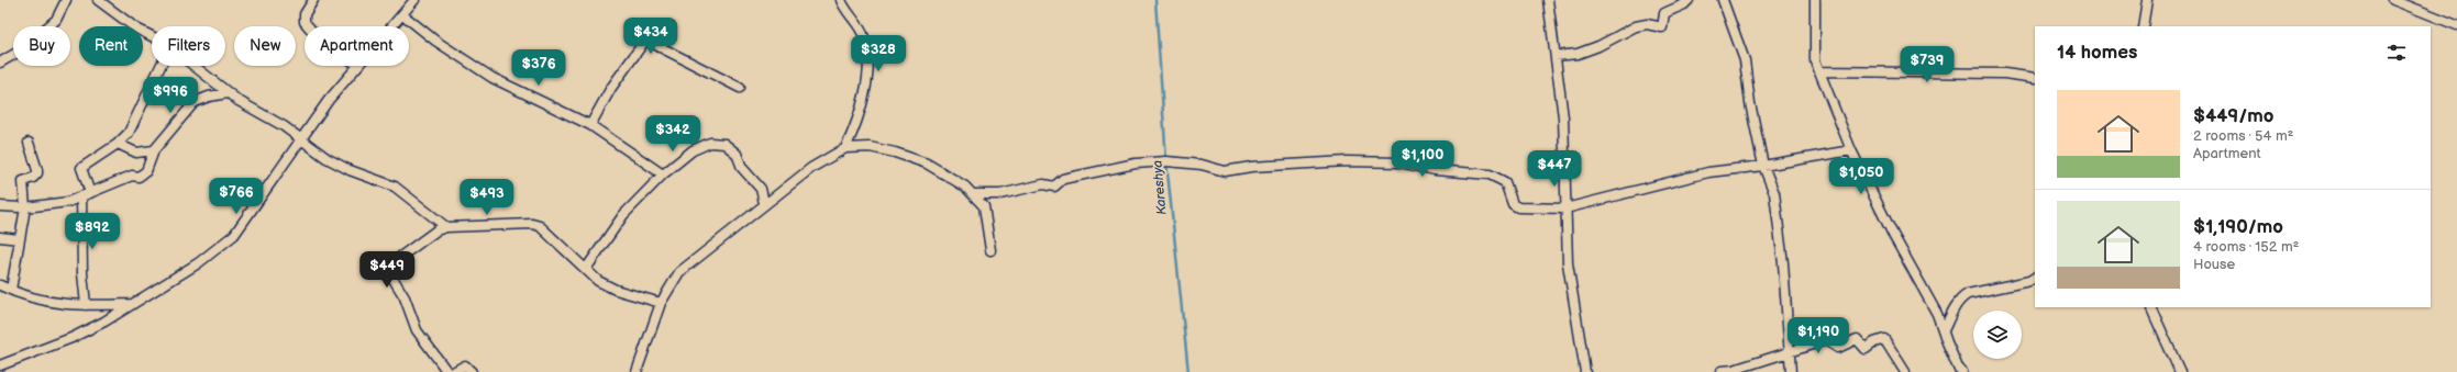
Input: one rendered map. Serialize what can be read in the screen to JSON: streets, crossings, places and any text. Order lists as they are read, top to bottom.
{
  "water": ["Kareshya"],
  "page": {
    "price": [
      "$434",
      "$328",
      "$739",
      "$376",
      "$996",
      "$342",
      "$1,100",
      "$447",
      "$1,050",
      "$766",
      "$493",
      "$892",
      "$449",
      "$1,190"
    ],
    "chip": [
      "Buy",
      "Rent",
      "Filters",
      "New",
      "Apartment"
    ],
    "heading": "14 homes",
    "list": [
      {
        "name": "$449/mo",
        "note": "2 rooms · 54 m² · Apartment"
      },
      {
        "name": "$1,190/mo",
        "note": "4 rooms · 152 m² · House"
      }
    ]
  }
}
